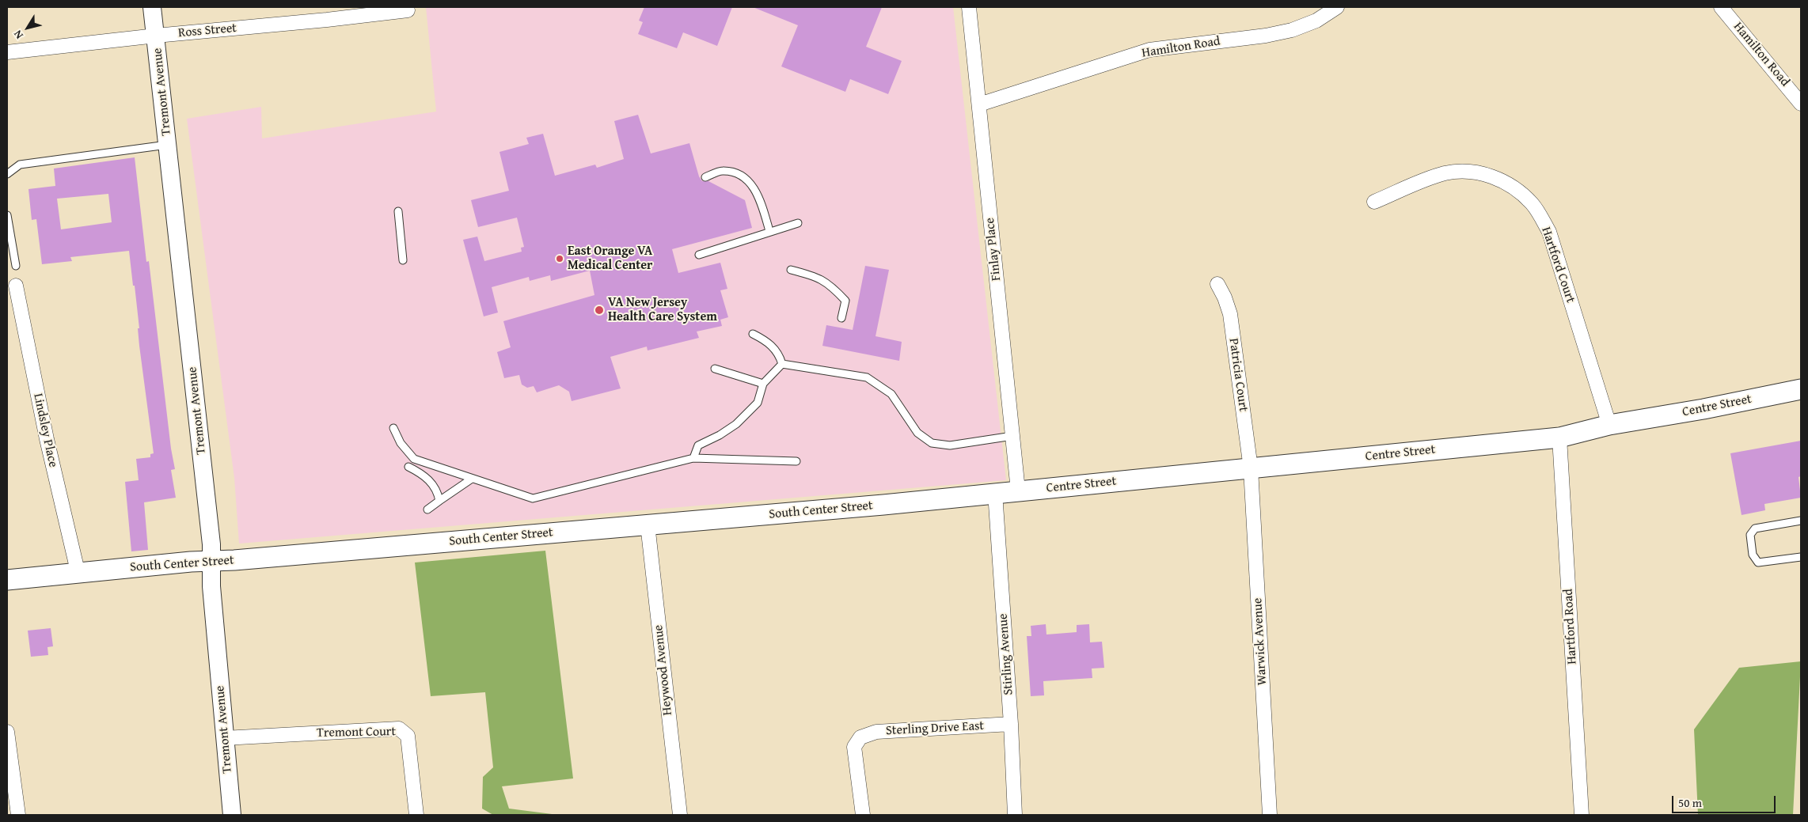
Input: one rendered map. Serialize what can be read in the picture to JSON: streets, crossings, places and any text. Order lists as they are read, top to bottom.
{
  "streets": {
    "main road": ["Centre Street", "South Center Street"],
    "street": [
      "Ross Street",
      "Hamilton Road",
      "Tremont Avenue",
      "Finlay Place",
      "Hartford Court",
      "Patricia Court",
      "Lindsley Place",
      "Hartford Road",
      "Warwick Avenue",
      "Stirling Avenue",
      "Heywood Avenue",
      "Sterling Drive East",
      "Tremont Court"
    ]
  },
  "crossings": [
    ["Ross Street", "Tremont Avenue"],
    ["Hamilton Road", "Finlay Place"],
    ["Tremont Avenue", "South Center Street"],
    ["Tremont Avenue", "Tremont Court"],
    ["Finlay Place", "Centre Street"],
    ["Hartford Court", "Centre Street"],
    ["Patricia Court", "Centre Street"],
    ["Patricia Court", "Warwick Avenue"],
    ["Centre Street", "South Center Street"],
    ["Centre Street", "Hartford Road"],
    ["Centre Street", "Warwick Avenue"],
    ["Centre Street", "Stirling Avenue"],
    ["Lindsley Place", "South Center Street"],
    ["South Center Street", "Stirling Avenue"],
    ["South Center Street", "Heywood Avenue"],
    ["Stirling Avenue", "Sterling Drive East"]
  ],
  "places": ["East Orange VA Medical Center", "VA New Jersey Health Care System"],
  "scale_bar": "50 m",
  "north": "bottom left"
}
